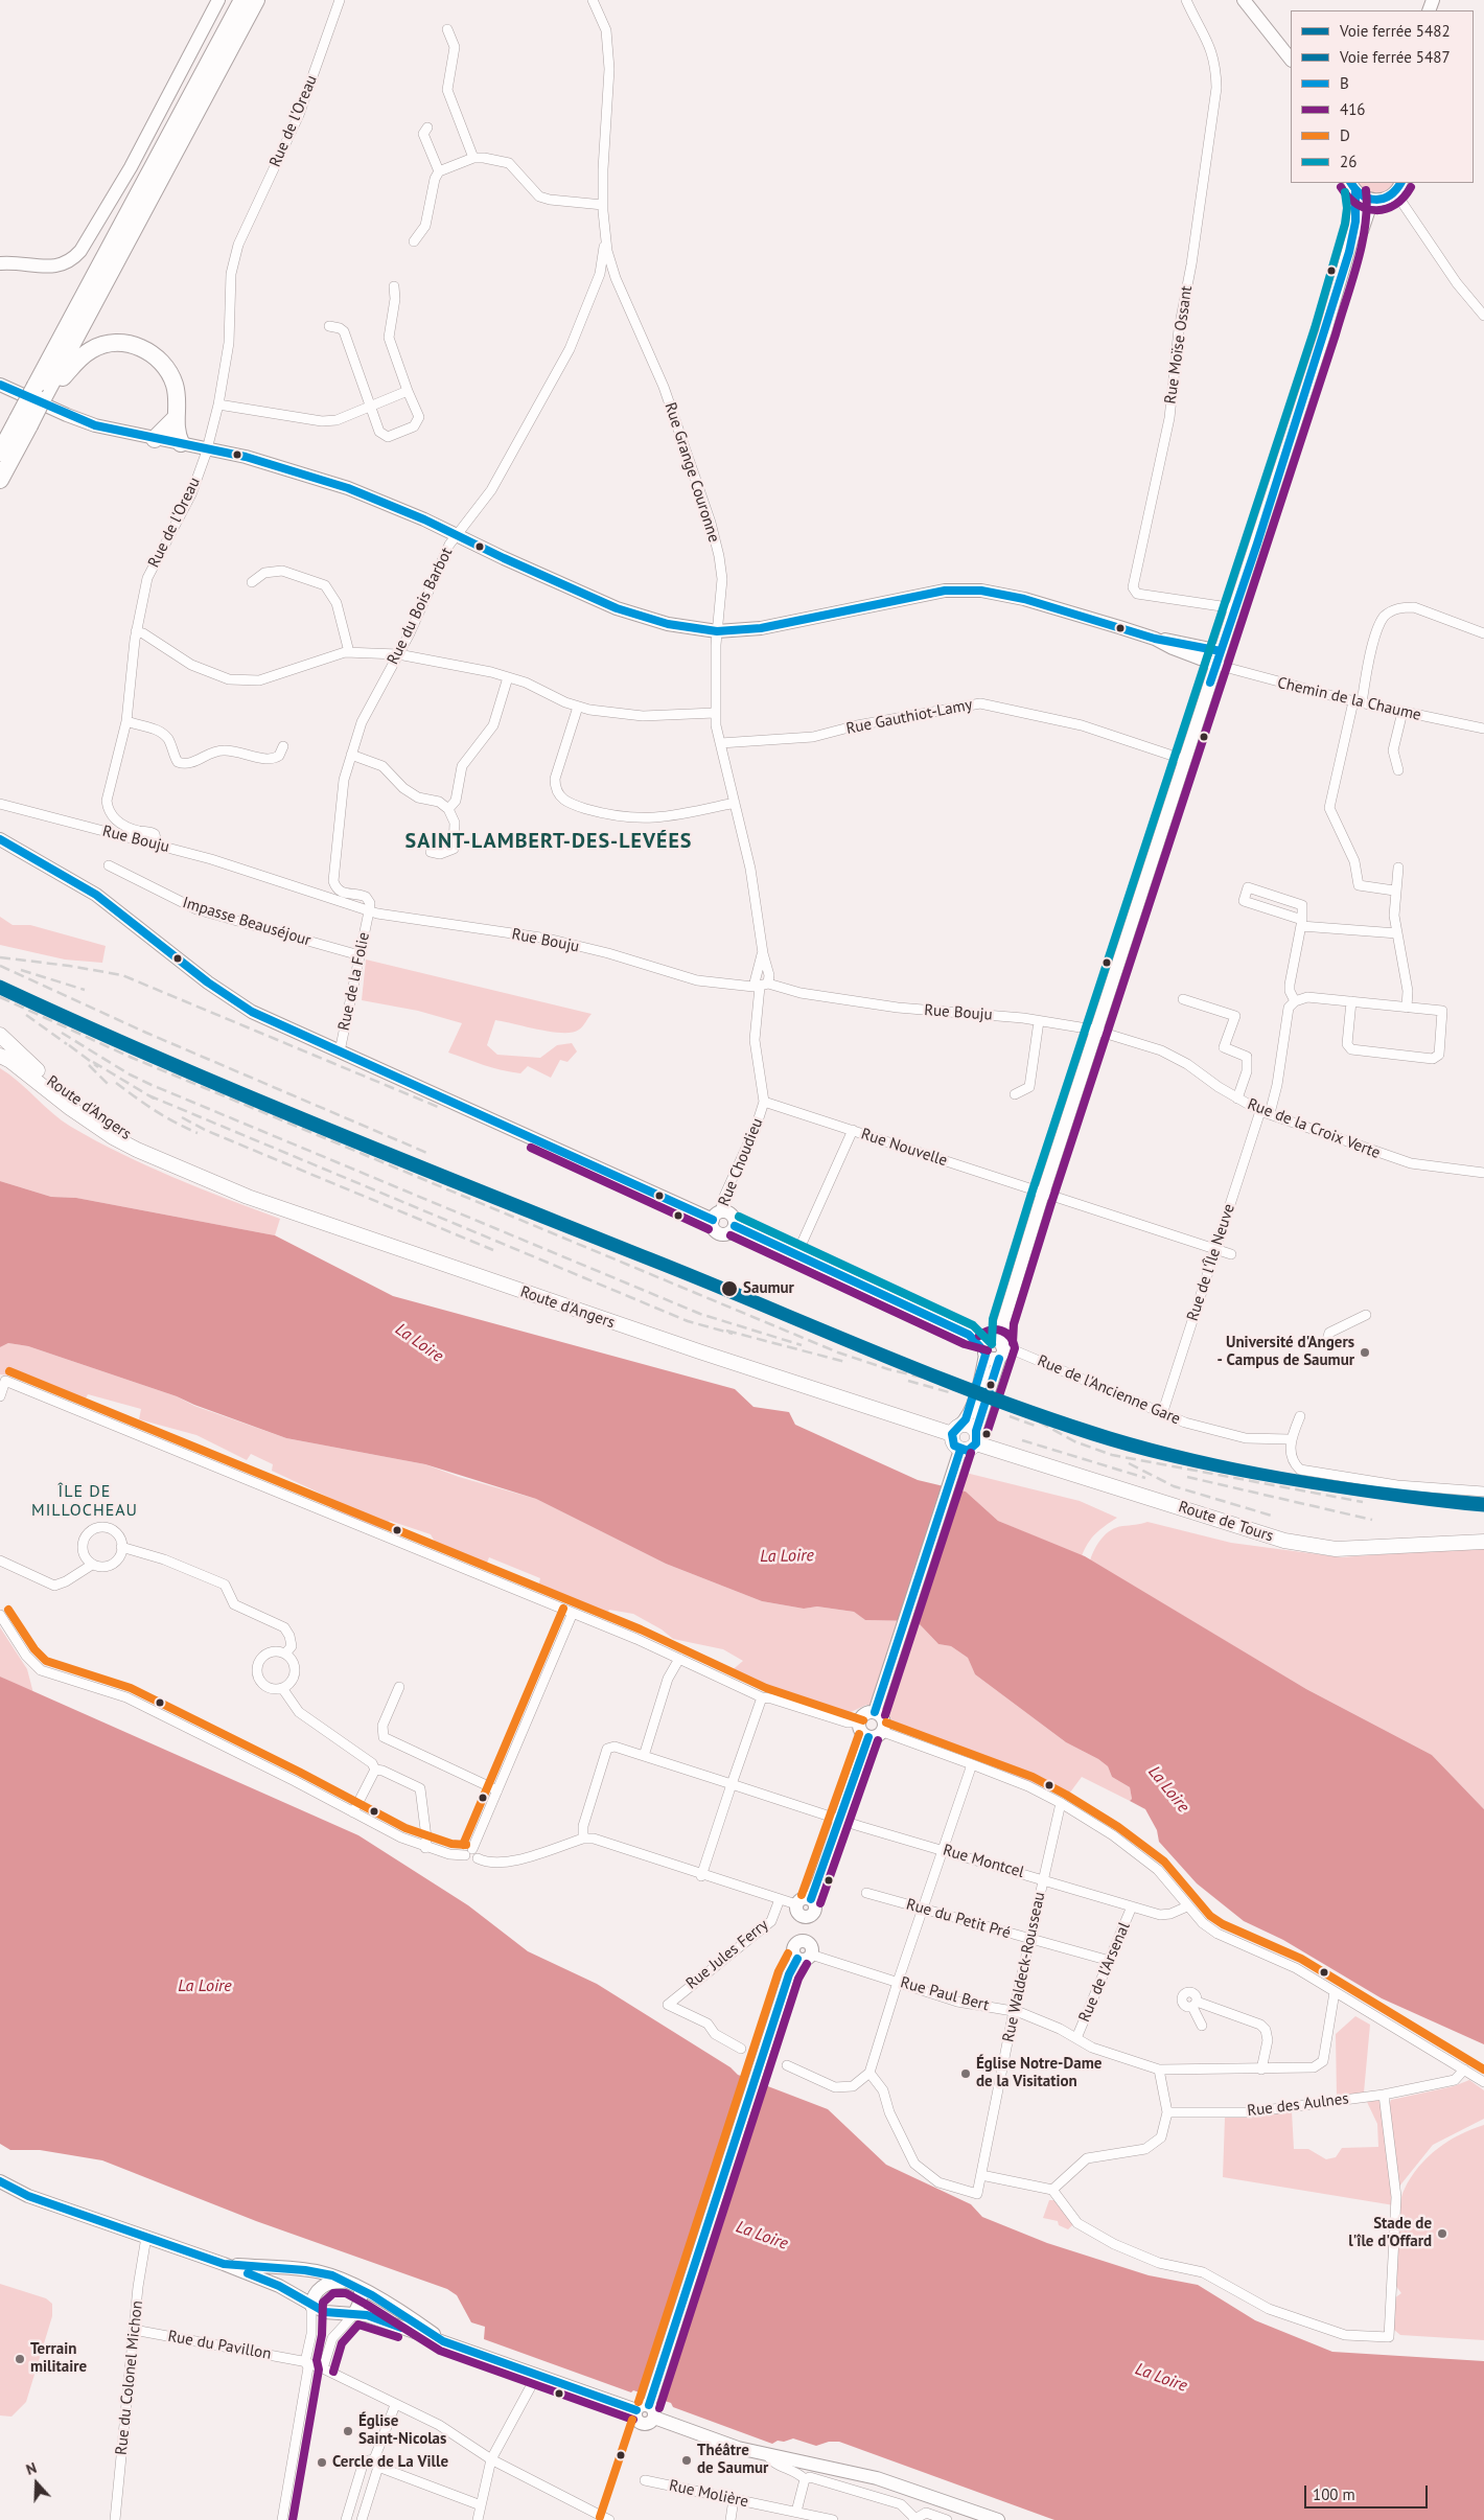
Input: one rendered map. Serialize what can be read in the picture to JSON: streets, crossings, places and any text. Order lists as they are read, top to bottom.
{
  "streets": {
    "main road": ["Route d'Angers", "Route de Tours"],
    "street": [
      "Rue de l'Oreau",
      "Rue Moïse Ossant",
      "Rue Grange Couronne",
      "Rue du Bois Barbot",
      "Chemin de la Chaume",
      "Rue Gauthiot-Lamy",
      "Rue Bouju",
      "Impasse Beauséjour",
      "Rue de la Folie",
      "Rue de la Croix Verte",
      "Rue Nouvelle",
      "Rue Choudieu",
      "Rue de l'Île Neuve",
      "Rue de l'Ancienne Gare",
      "Rue Montcel",
      "Rue du Petit Pré",
      "Rue Jules Ferry",
      "Rue Waldeck-Rousseau",
      "Rue de l'Arsenal",
      "Rue Paul Bert",
      "Rue des Aulnes",
      "Rue du Pavillon",
      "Rue du Colonel Michon",
      "Rue Molière"
    ]
  },
  "crossings": [
    ["Rue de l'Oreau", "Rue Bouju"],
    ["Rue Grange Couronne", "Rue du Bois Barbot"],
    ["Rue Grange Couronne", "Rue Gauthiot-Lamy"],
    ["Rue Grange Couronne", "Rue Bouju"],
    ["Rue Grange Couronne", "Rue Choudieu"],
    ["Rue du Bois Barbot", "Rue Bouju"],
    ["Rue du Bois Barbot", "Rue de la Folie"],
    ["Rue Bouju", "Rue de la Folie"],
    ["Rue Bouju", "Rue de la Croix Verte"],
    ["Rue Bouju", "Rue Choudieu"],
    ["Impasse Beauséjour", "Rue de la Folie"],
    ["Route d'Angers", "Route de Tours"],
    ["Rue de la Croix Verte", "Rue de l'Île Neuve"],
    ["Rue Nouvelle", "Rue Choudieu"],
    ["Rue Nouvelle", "Rue de l'Île Neuve"],
    ["Rue de l'Île Neuve", "Rue de l'Ancienne Gare"],
    ["Rue Montcel", "Rue Waldeck-Rousseau"],
    ["Rue Montcel", "Rue de l'Arsenal"],
    ["Rue du Petit Pré", "Rue Waldeck-Rousseau"],
    ["Rue du Petit Pré", "Rue de l'Arsenal"],
    ["Rue Waldeck-Rousseau", "Rue Paul Bert"],
    ["Rue de l'Arsenal", "Rue Paul Bert"],
    ["Rue du Pavillon", "Rue du Colonel Michon"]
  ],
  "districts": ["SAINT-LAMBERT-DES-LEVÉES", "ÎLE DE MILLOCHEAU"],
  "water": ["La Loire"],
  "places": [
    "Saumur",
    "Université d'Angers - Campus de Saumur",
    "Église Notre-Dame de la Visitation",
    "Stade de l'île d'Offard",
    "Terrain militaire",
    "Église Saint-Nicolas",
    "Théâtre de Saumur",
    "Cercle de La Ville"
  ],
  "lines": [
    "transit line B",
    "transit line 416",
    "transit line 26",
    "rail line 5482",
    "rail line 5487",
    "transit line D"
  ],
  "legend": [
    "Voie ferrée 5482",
    "Voie ferrée 5487",
    "B",
    "416",
    "D",
    "26"
  ],
  "scale_bar": "100 m",
  "north": "top"
}
